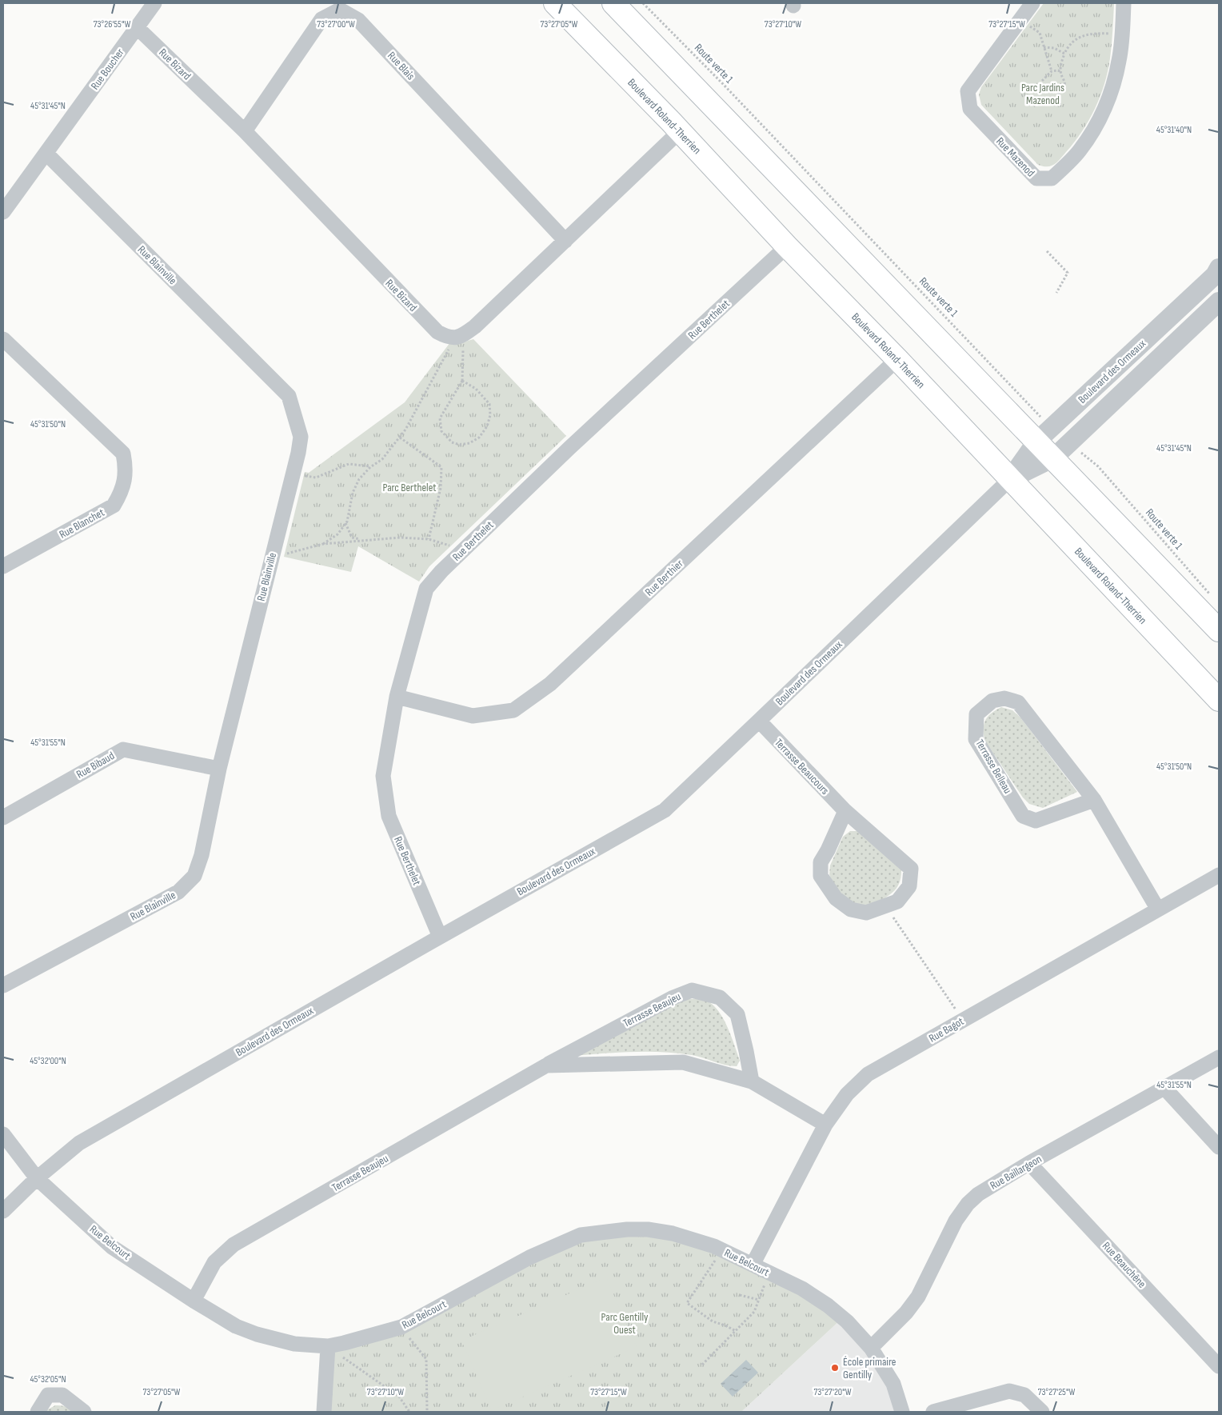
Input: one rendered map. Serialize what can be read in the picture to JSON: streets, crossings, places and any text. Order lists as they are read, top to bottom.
{
  "streets": {
    "main road": ["Boulevard Roland-Therrien"],
    "street": [
      "Rue Bizard",
      "Rue Blais",
      "Rue Boucher",
      "Rue Mazenod",
      "Rue Blainville",
      "Rue Berthelet",
      "Boulevard des Ormeaux",
      "Rue Blanchet",
      "Rue Berthier",
      "Rue Bibaud",
      "Terrasse Beaucours",
      "Terrasse Belleau",
      "Terrasse Beaujeu",
      "Rue Bagot",
      "Rue Baillargeon",
      "Rue Belcourt",
      "Rue Beauchêne"
    ],
    "path": ["Route verte 1"]
  },
  "crossings": [
    ["Route verte 1", "Boulevard des Ormeaux"],
    ["Rue Bizard", "Rue Blais"],
    ["Rue Bizard", "Rue Boucher"],
    ["Rue Boucher", "Rue Blainville"],
    ["Boulevard Roland-Therrien", "Rue Berthelet"],
    ["Boulevard Roland-Therrien", "Boulevard des Ormeaux"],
    ["Boulevard Roland-Therrien", "Rue Berthier"],
    ["Rue Blainville", "Rue Bibaud"],
    ["Rue Berthelet", "Boulevard des Ormeaux"],
    ["Rue Berthelet", "Rue Berthier"],
    ["Boulevard des Ormeaux", "Terrasse Beaucours"],
    ["Boulevard des Ormeaux", "Rue Belcourt"],
    ["Terrasse Belleau", "Rue Bagot"],
    ["Terrasse Beaujeu", "Rue Bagot"],
    ["Terrasse Beaujeu", "Rue Belcourt"],
    ["Rue Bagot", "Rue Belcourt"],
    ["Rue Baillargeon", "Rue Belcourt"],
    ["Rue Baillargeon", "Rue Beauchêne"]
  ],
  "parks": ["Parc Jardins Mazenod", "Parc Berthelet", "Parc Gentilly Ouest"],
  "places": ["École primaire Gentilly"],
  "coordinates": [
    "73°26'55\"W",
    "73°27'00\"W",
    "73°27'05\"W",
    "73°27'10\"W",
    "73°27'15\"W",
    "45°31'45\"N",
    "45°31'40\"N",
    "45°31'50\"N",
    "45°31'55\"N",
    "45°32'00\"N",
    "45°32'05\"N",
    "73°27'20\"W",
    "73°27'25\"W"
  ]
}
